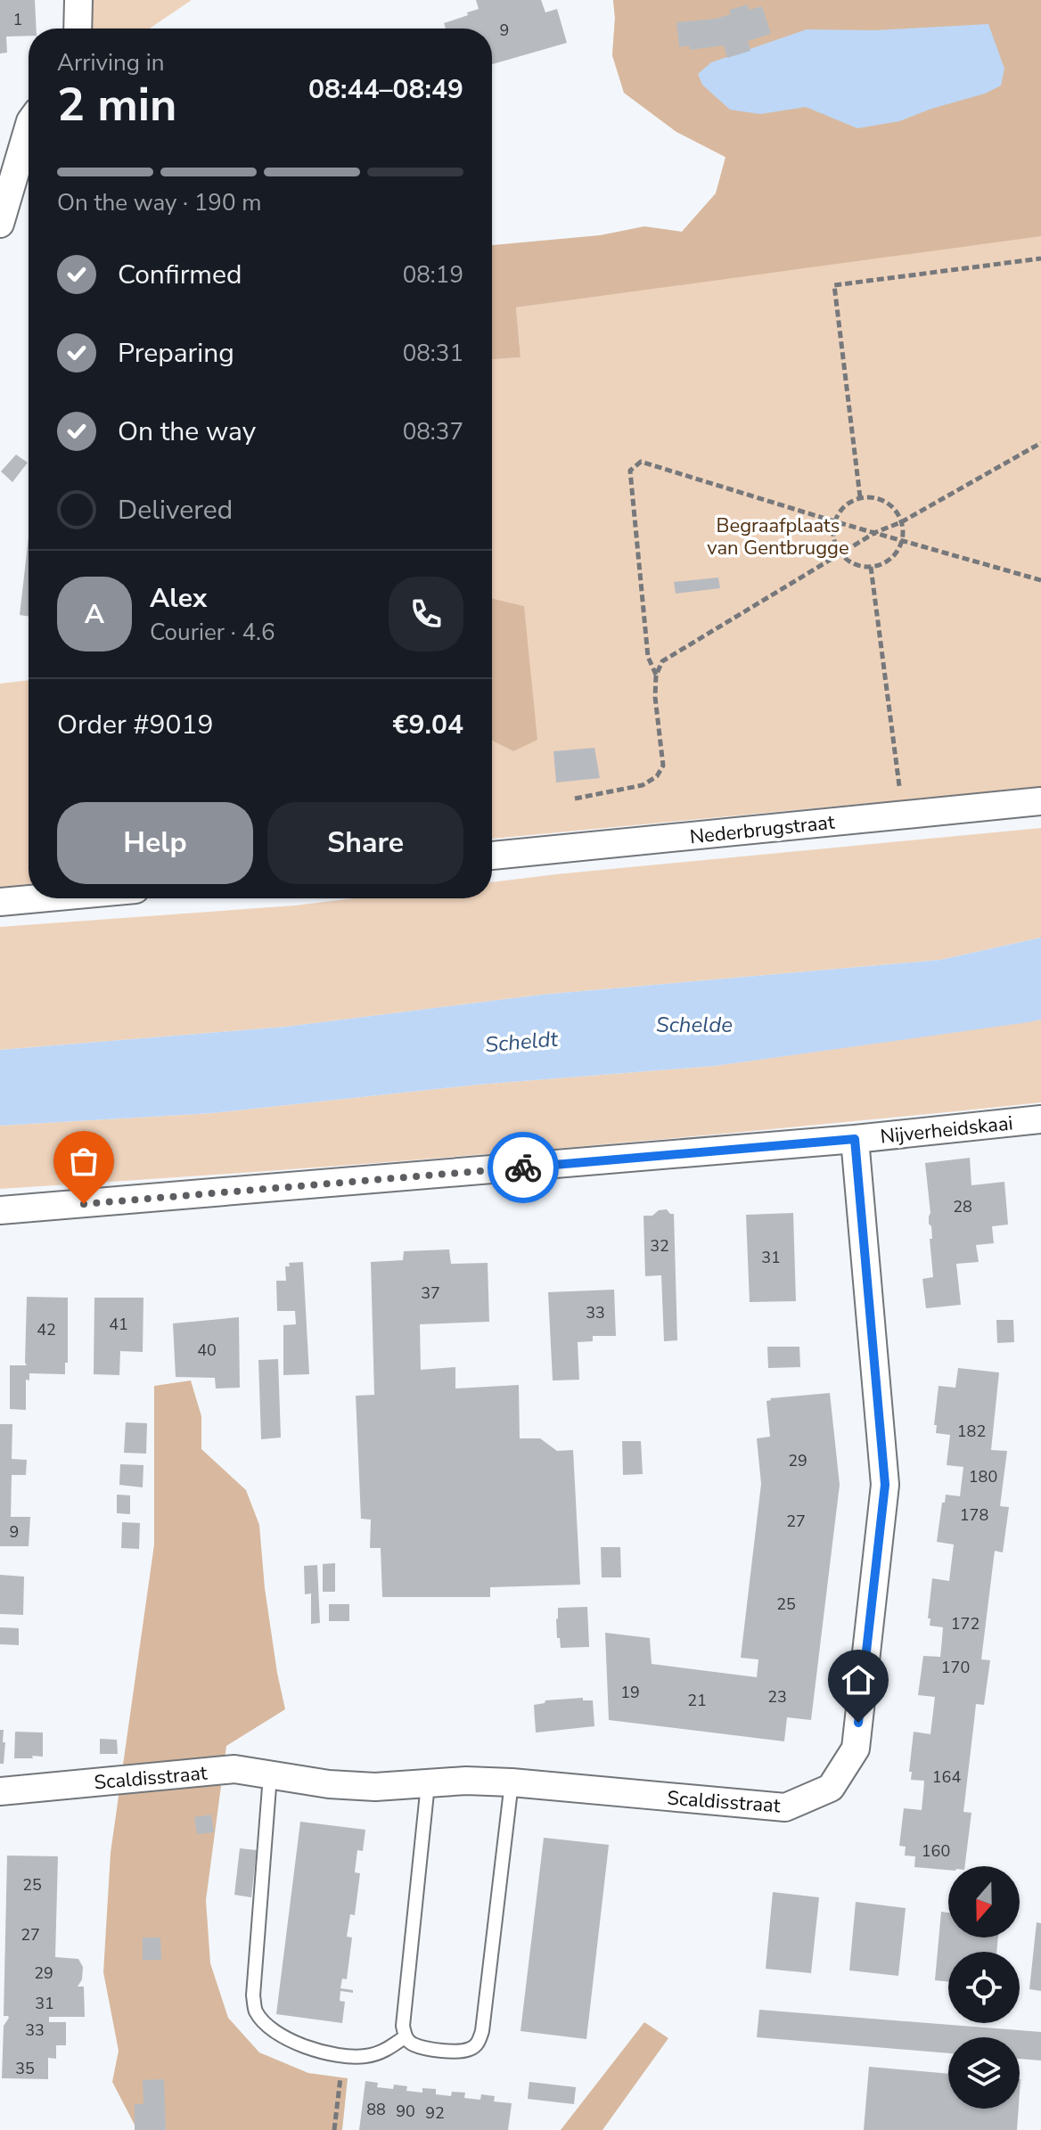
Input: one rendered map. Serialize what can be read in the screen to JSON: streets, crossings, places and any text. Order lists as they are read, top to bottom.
{
  "streets": {
    "street": ["Nederbrugstraat", "Nijverheidskaai", "Scaldisstraat"]
  },
  "crossings": [
    ["Nijverheidskaai", "Scaldisstraat"]
  ],
  "water": ["Schelde", "Scheldt"],
  "parks": ["Begraafplaats van Gentbrugge"],
  "house_numbers": [
    "1",
    "9",
    "28",
    "32",
    "31",
    "37",
    "33",
    "41",
    "42",
    "40",
    "182",
    "29",
    "180",
    "178",
    "27",
    "9",
    "25",
    "172",
    "170",
    "19",
    "23",
    "21",
    "164",
    "160",
    "25",
    "27",
    "29",
    "31",
    "33",
    "35",
    "88",
    "90",
    "92"
  ],
  "north": "bottom",
  "page": {
    "heading": ["2 min", "Arriving in", "08:44–08:49"],
    "panel": [
      "Alex",
      "Courier · 4.6",
      "Order #9019",
      "€9.04"
    ],
    "bar": "On the way · 190 m",
    "list": [
      ["Confirmed", "08:19"],
      ["Preparing", "08:31"],
      ["On the way", "08:37"],
      "Delivered"
    ],
    "round": "A",
    "buttons": ["Help", "Share"]
  }
}
